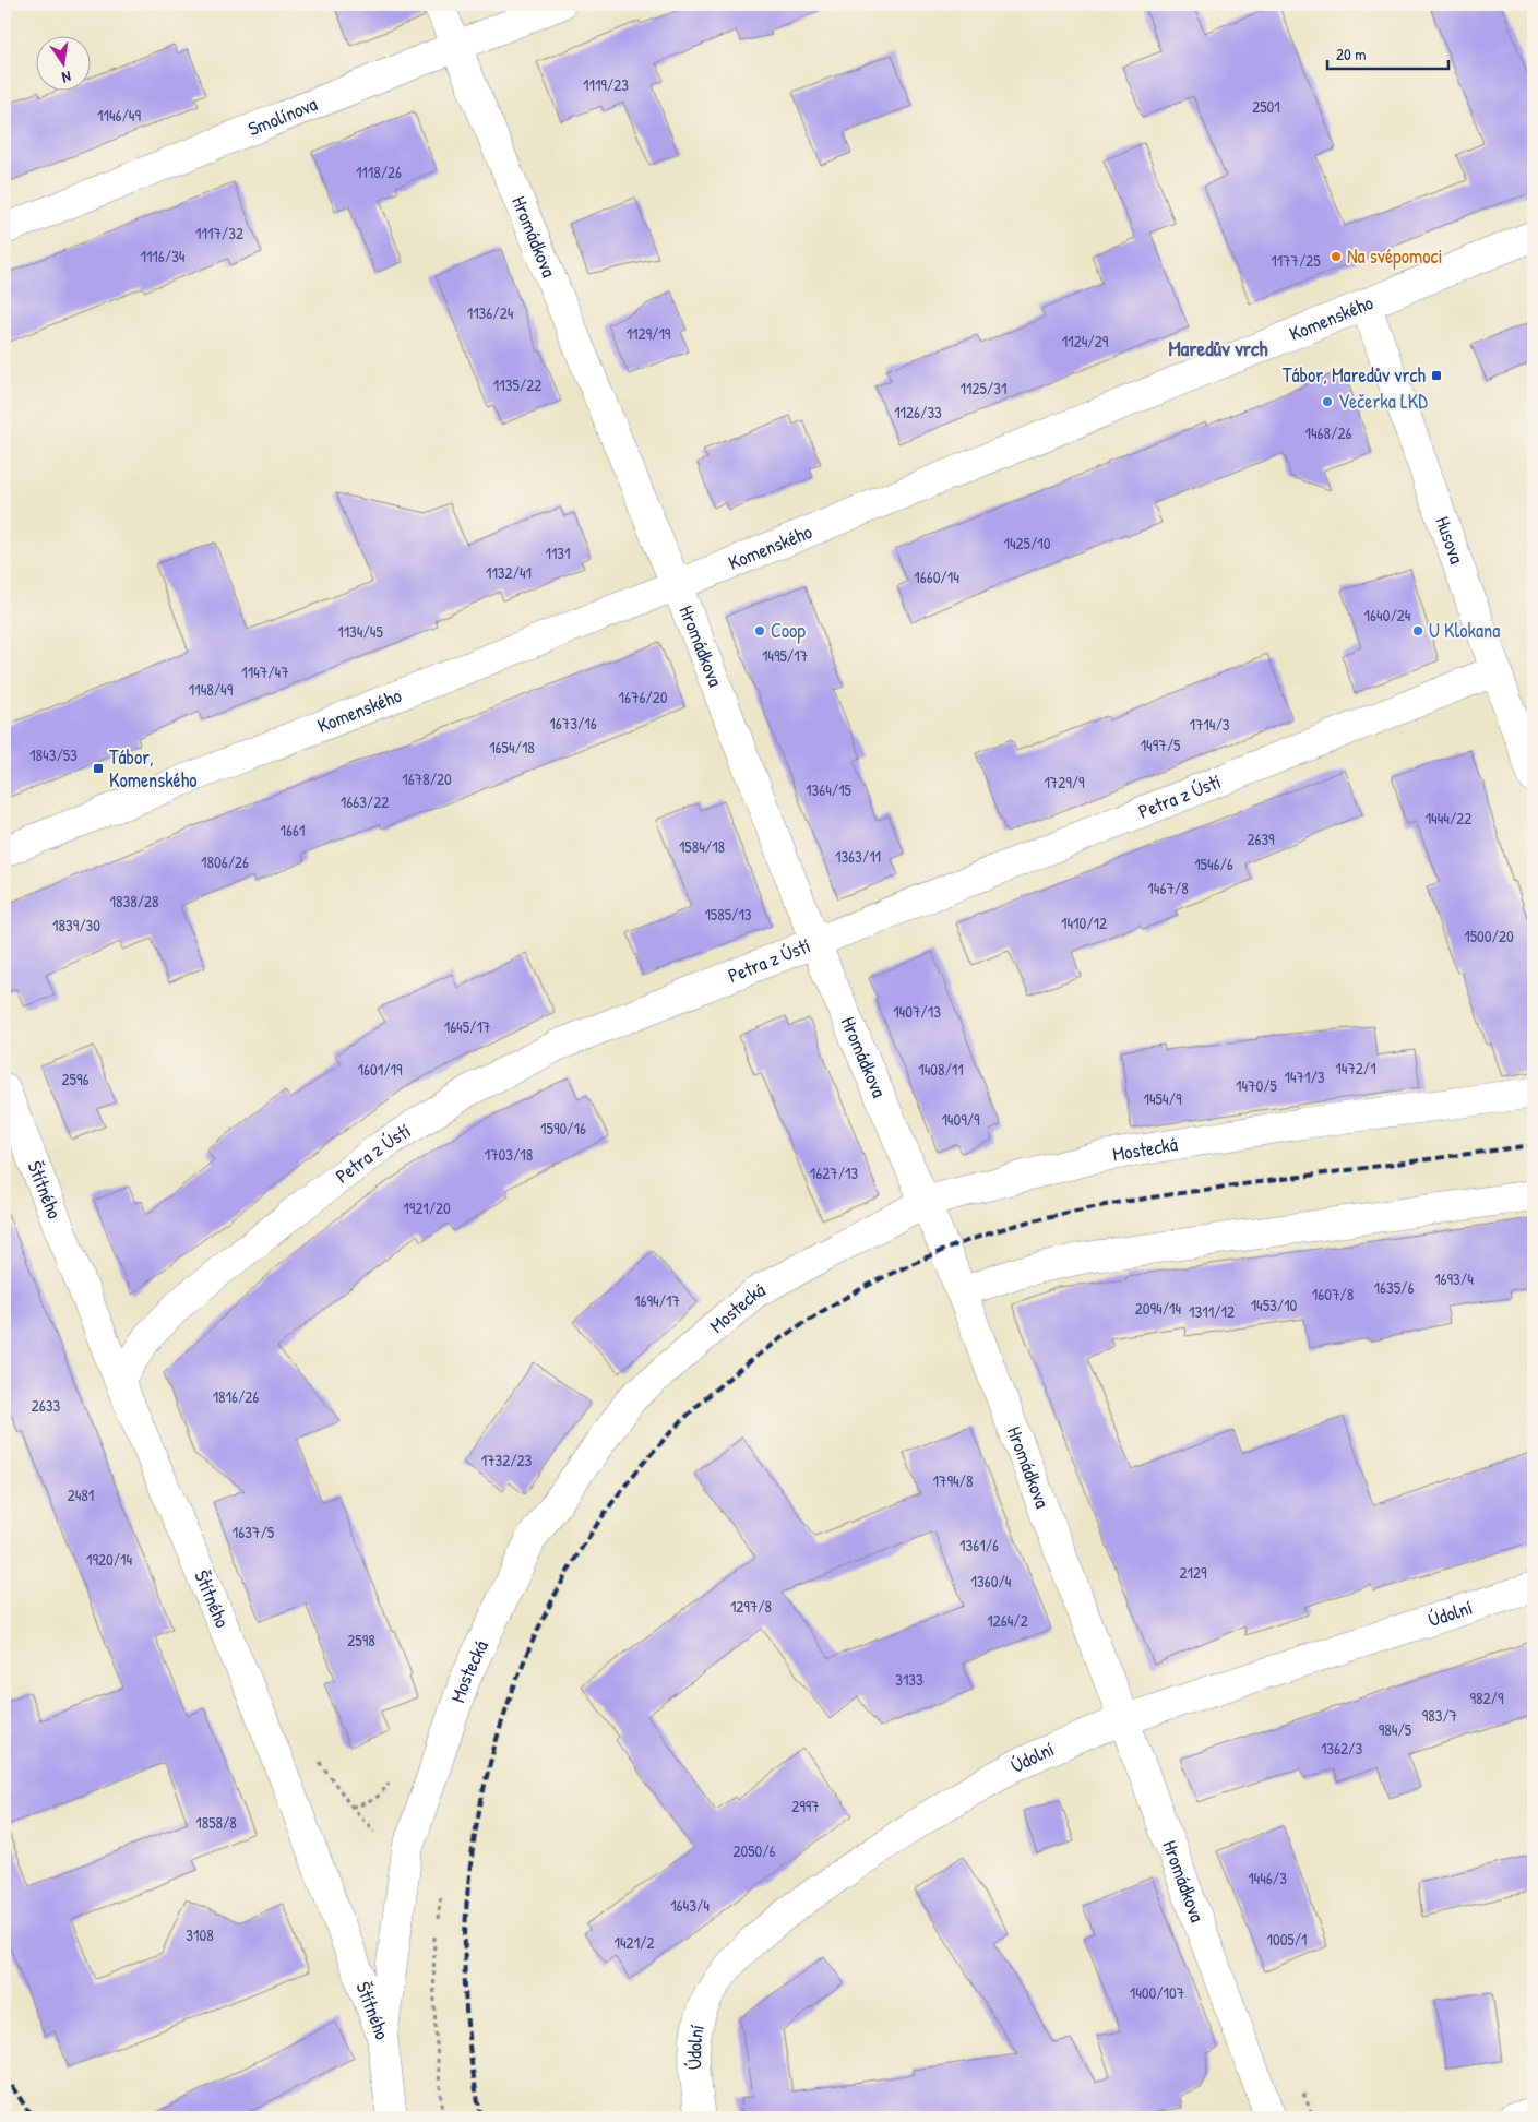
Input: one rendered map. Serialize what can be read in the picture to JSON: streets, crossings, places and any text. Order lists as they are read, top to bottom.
{
  "streets": {
    "street": [
      "Smolínova",
      "Hromádkova",
      "Komenského",
      "Husova",
      "Petra z Ústí",
      "Mostecká",
      "Štítného",
      "Údolní"
    ]
  },
  "crossings": [
    ["Smolínova", "Hromádkova"],
    ["Hromádkova", "Komenského"],
    ["Hromádkova", "Petra z Ústí"],
    ["Hromádkova", "Mostecká"],
    ["Hromádkova", "Údolní"],
    ["Komenského", "Husova"],
    ["Husova", "Petra z Ústí"],
    ["Petra z Ústí", "Štítného"],
    ["Mostecká", "Štítného"]
  ],
  "districts": ["Maredův vrch"],
  "places": {
    "other": [
      "Na svépomoci",
      "Večerka LKD",
      "Coop",
      "U Klokana"
    ],
    "transit": ["Tábor, Maredův vrch", "Tábor, Komenského"]
  },
  "house_numbers": [
    "1119/23",
    "2501",
    "1146/49",
    "1118/26",
    "1117/32",
    "1116/34",
    "1177/25",
    "1136/24",
    "1129/19",
    "1124/29",
    "1135/22",
    "1125/31",
    "1126/33",
    "1468/26",
    "1425/10",
    "1131",
    "1132/41",
    "1660/14",
    "1640/24",
    "1134/45",
    "1495/17",
    "1147/47",
    "1148/49",
    "1676/20",
    "1673/16",
    "1714/3",
    "1497/5",
    "1654/18",
    "1843/53",
    "1678/20",
    "1729/9",
    "1364/15",
    "1663/22",
    "1444/22",
    "1661",
    "2639",
    "1584/18",
    "1363/11",
    "1806/26",
    "1546/6",
    "1467/8",
    "1838/28",
    "1585/13",
    "1410/12",
    "1839/30",
    "1500/20",
    "1407/13",
    "1645/17",
    "1472/1",
    "1601/19",
    "1408/11",
    "1471/3",
    "2596",
    "1470/5",
    "1454/9",
    "1409/9",
    "1590/16",
    "1703/18",
    "1627/13",
    "1921/20",
    "1693/4",
    "1635/6",
    "1607/8",
    "1694/17",
    "1453/10",
    "2094/14",
    "1311/12",
    "1816/26",
    "2633",
    "1732/23",
    "1794/8",
    "2481",
    "1637/5",
    "1361/6",
    "1920/14",
    "2129",
    "1360/4",
    "1297/8",
    "1264/2",
    "2598",
    "3133",
    "982/9",
    "983/7",
    "984/5",
    "1362/3",
    "2997",
    "1858/8",
    "2050/6",
    "1446/3",
    "1643/4",
    "3108",
    "1005/1",
    "1421/2",
    "1400/107"
  ],
  "scale_bar": "20 m",
  "north": "bottom"
}
